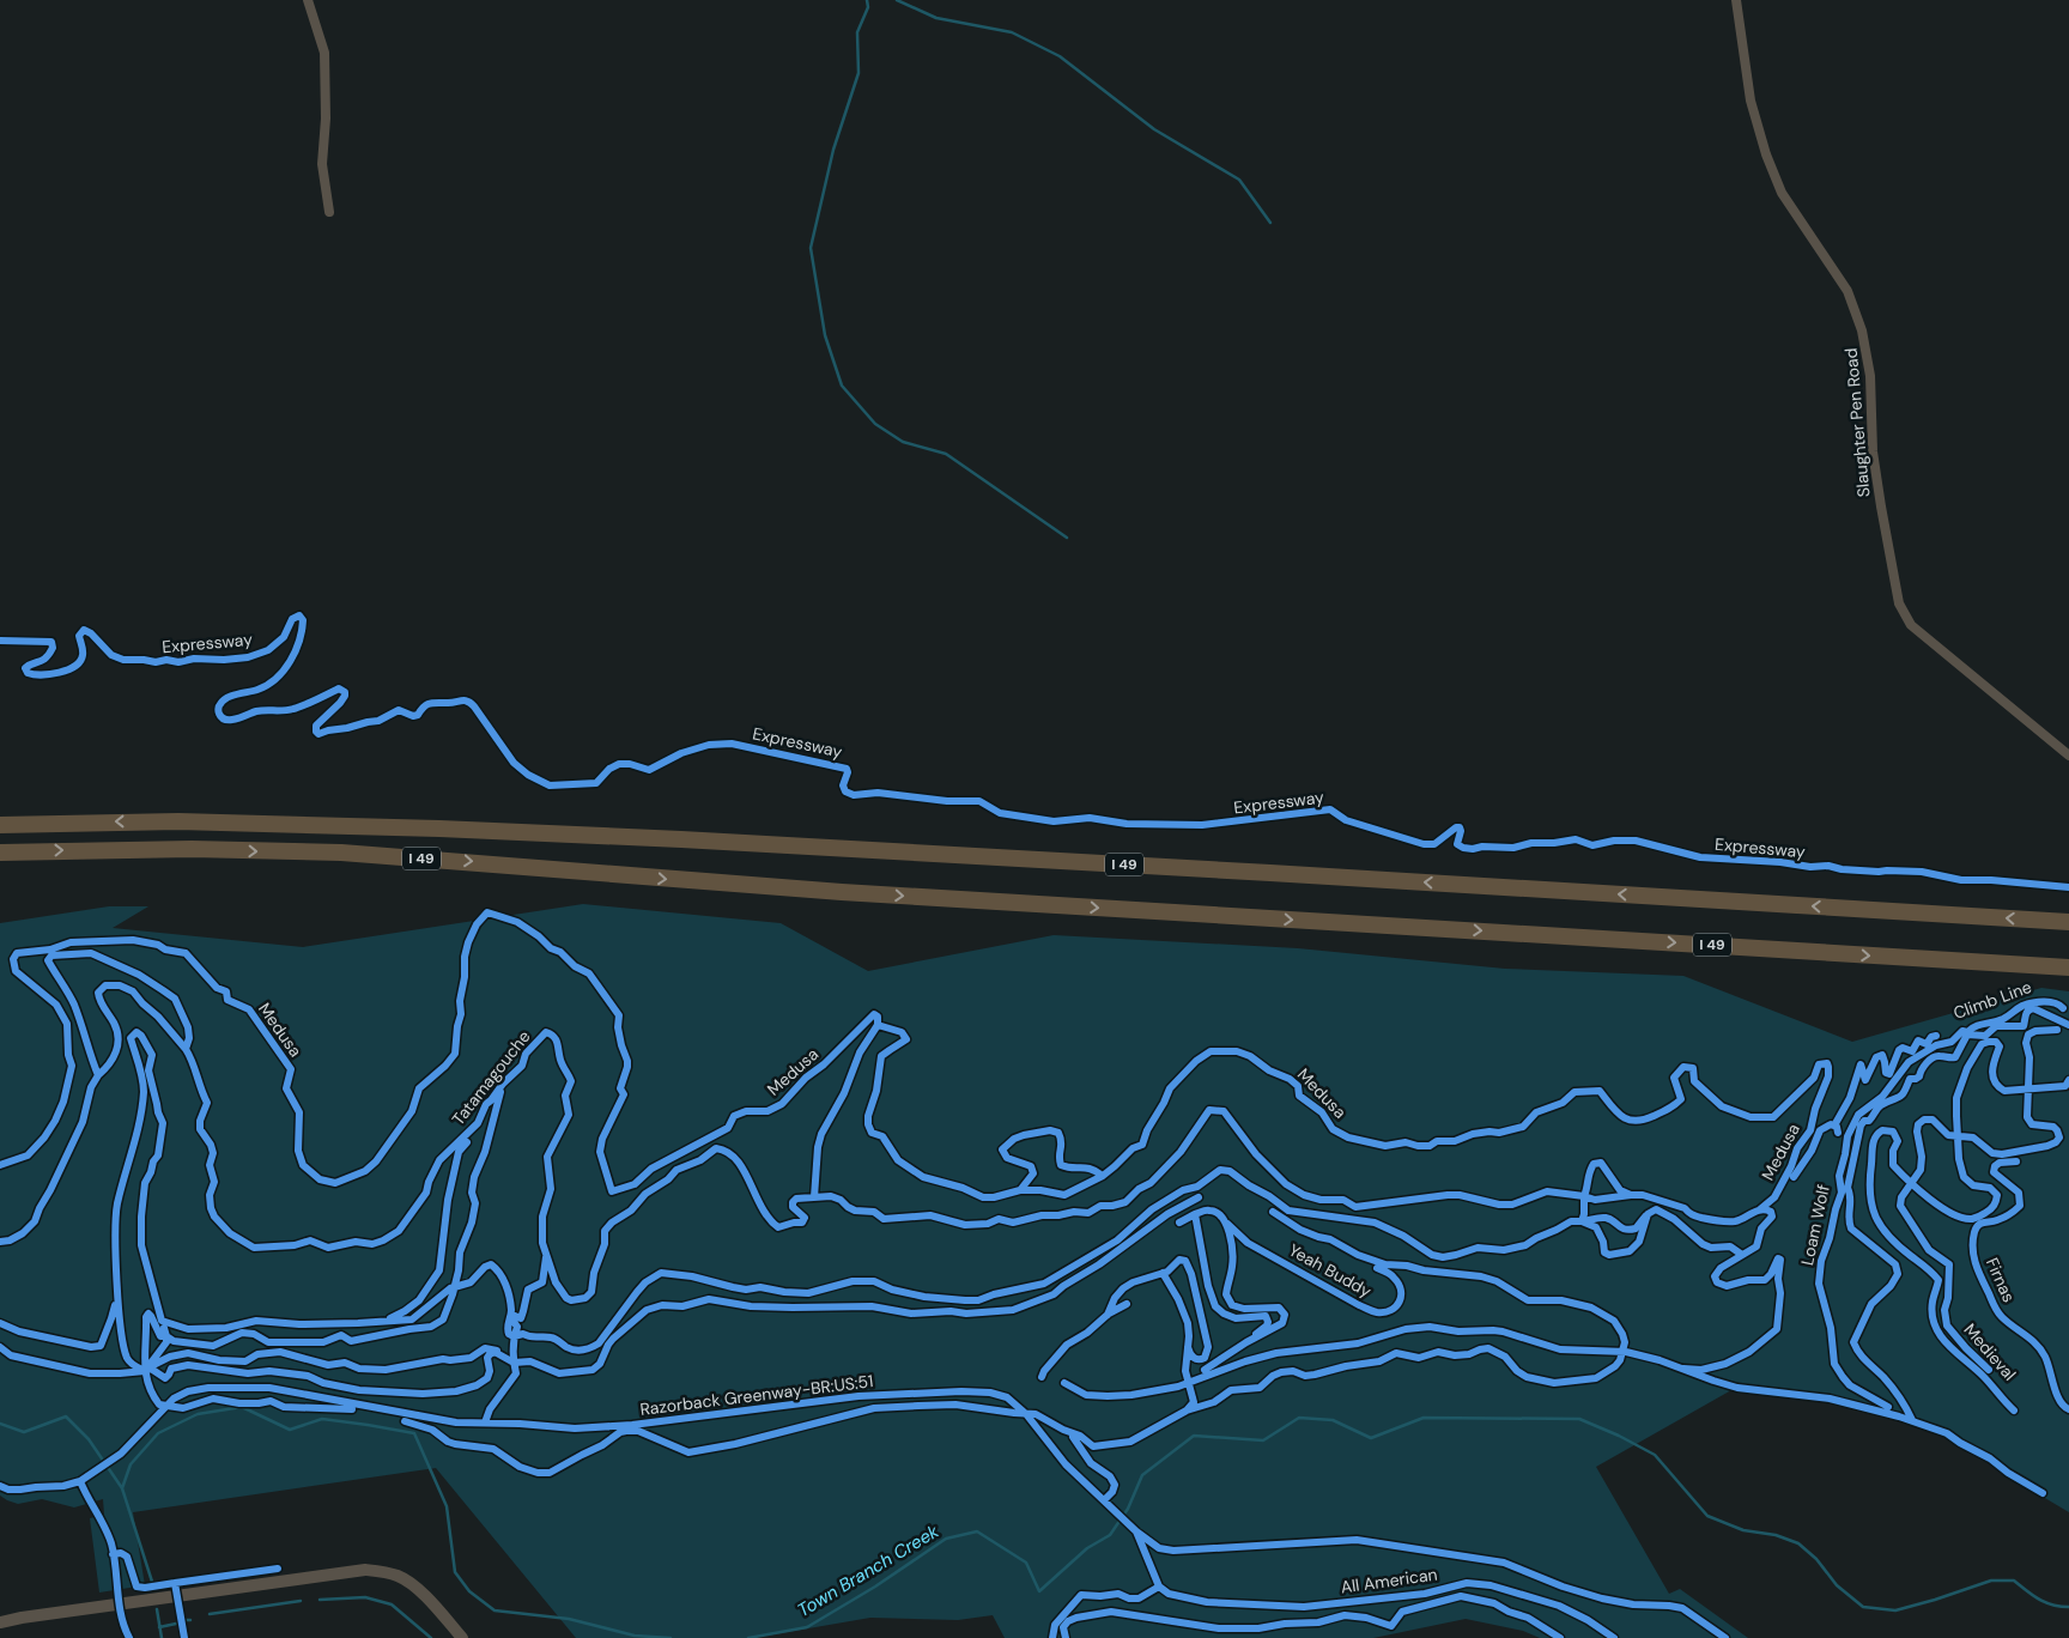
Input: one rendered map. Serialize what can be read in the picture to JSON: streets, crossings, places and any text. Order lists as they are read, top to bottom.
{
  "streets": {
    "highway": ["I 49"],
    "street": ["Slaughter Pen Road"],
    "cycle path": [
      "Expressway",
      "Climb Line",
      "Medusa",
      "Tatamagouche",
      "Yeah Buddy",
      "Firnas",
      "Medieval",
      "Razorback Greenway-BR:US:51",
      "All American"
    ]
  },
  "water": ["Town Branch Creek"]
}
